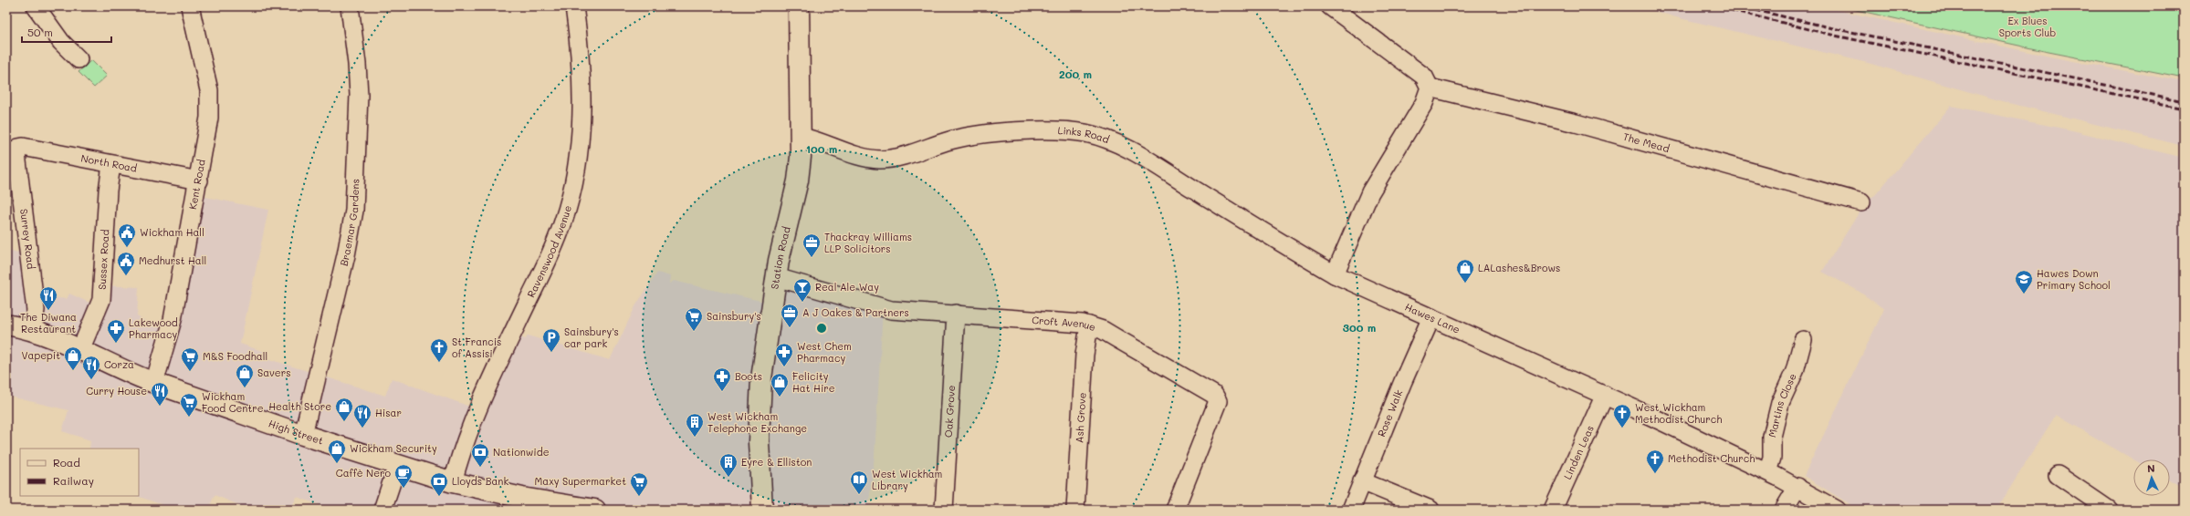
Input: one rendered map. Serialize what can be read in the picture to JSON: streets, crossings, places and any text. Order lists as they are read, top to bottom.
{
  "streets": {
    "main road": ["Station Road", "High Street"],
    "street": [
      "Links Road",
      "The Mead",
      "North Road",
      "Kent Road",
      "Braemar Gardens",
      "Surrey Road",
      "Ravenswood Avenue",
      "Sussex Road",
      "Hawes Lane",
      "Croft Avenue",
      "Martins Close",
      "Oak Grove",
      "Rose Walk",
      "Ash Grove",
      "Linden Leas"
    ]
  },
  "crossings": [
    ["Links Road", "Station Road"],
    ["Links Road", "Hawes Lane"],
    ["North Road", "Kent Road"],
    ["North Road", "Surrey Road"],
    ["North Road", "Sussex Road"],
    ["Kent Road", "High Street"],
    ["Braemar Gardens", "High Street"],
    ["Surrey Road", "High Street"],
    ["Ravenswood Avenue", "High Street"],
    ["Station Road", "Croft Avenue"],
    ["Sussex Road", "High Street"],
    ["Hawes Lane", "Martins Close"],
    ["Hawes Lane", "Rose Walk"],
    ["Hawes Lane", "Linden Leas"],
    ["Croft Avenue", "Oak Grove"],
    ["Croft Avenue", "Ash Grove"]
  ],
  "parks": ["Ex Blues Sports Club"],
  "places": {
    "public building": ["Wickham Hall", "Medhurst Hall"],
    "office": ["Thackray Williams LLP Solicitors", "A J Oakes & Partners"],
    "shop": [
      "LALashes&Brows",
      "Vapepit",
      "Savers",
      "Felicity Hat Hire",
      "Health Store",
      "Wickham Security"
    ],
    "school or university": ["Hawes Down Primary School"],
    "bar": ["Real Ale Way"],
    "restaurant": [
      "The Diwana Restaurant",
      "Corza",
      "Curry House",
      "Hisar"
    ],
    "supermarket": [
      "Sainsbury's",
      "M&S Foodhall",
      "Wickham Food Centre",
      "Maxy Supermarket"
    ],
    "pharmacy": ["Lakewood Pharmacy", "West Chem Pharmacy", "Boots"],
    "parking": ["Sainsbury's car park"],
    "church": ["St Francis of Assisi", "West Wickham Methodist Church", "Methodist Church"],
    "building": ["West Wickham Telephone Exchange", "Eyre & Elliston"],
    "bank": ["Nationwide", "Lloyds Bank"],
    "cafe": ["Caffè Nero"],
    "library": ["West Wickham Library"]
  },
  "legend": ["Road", "Railway"],
  "scale_bar": "50 m",
  "north": "top",
  "rings": ["200 m", "100 m", "300 m"]
}
